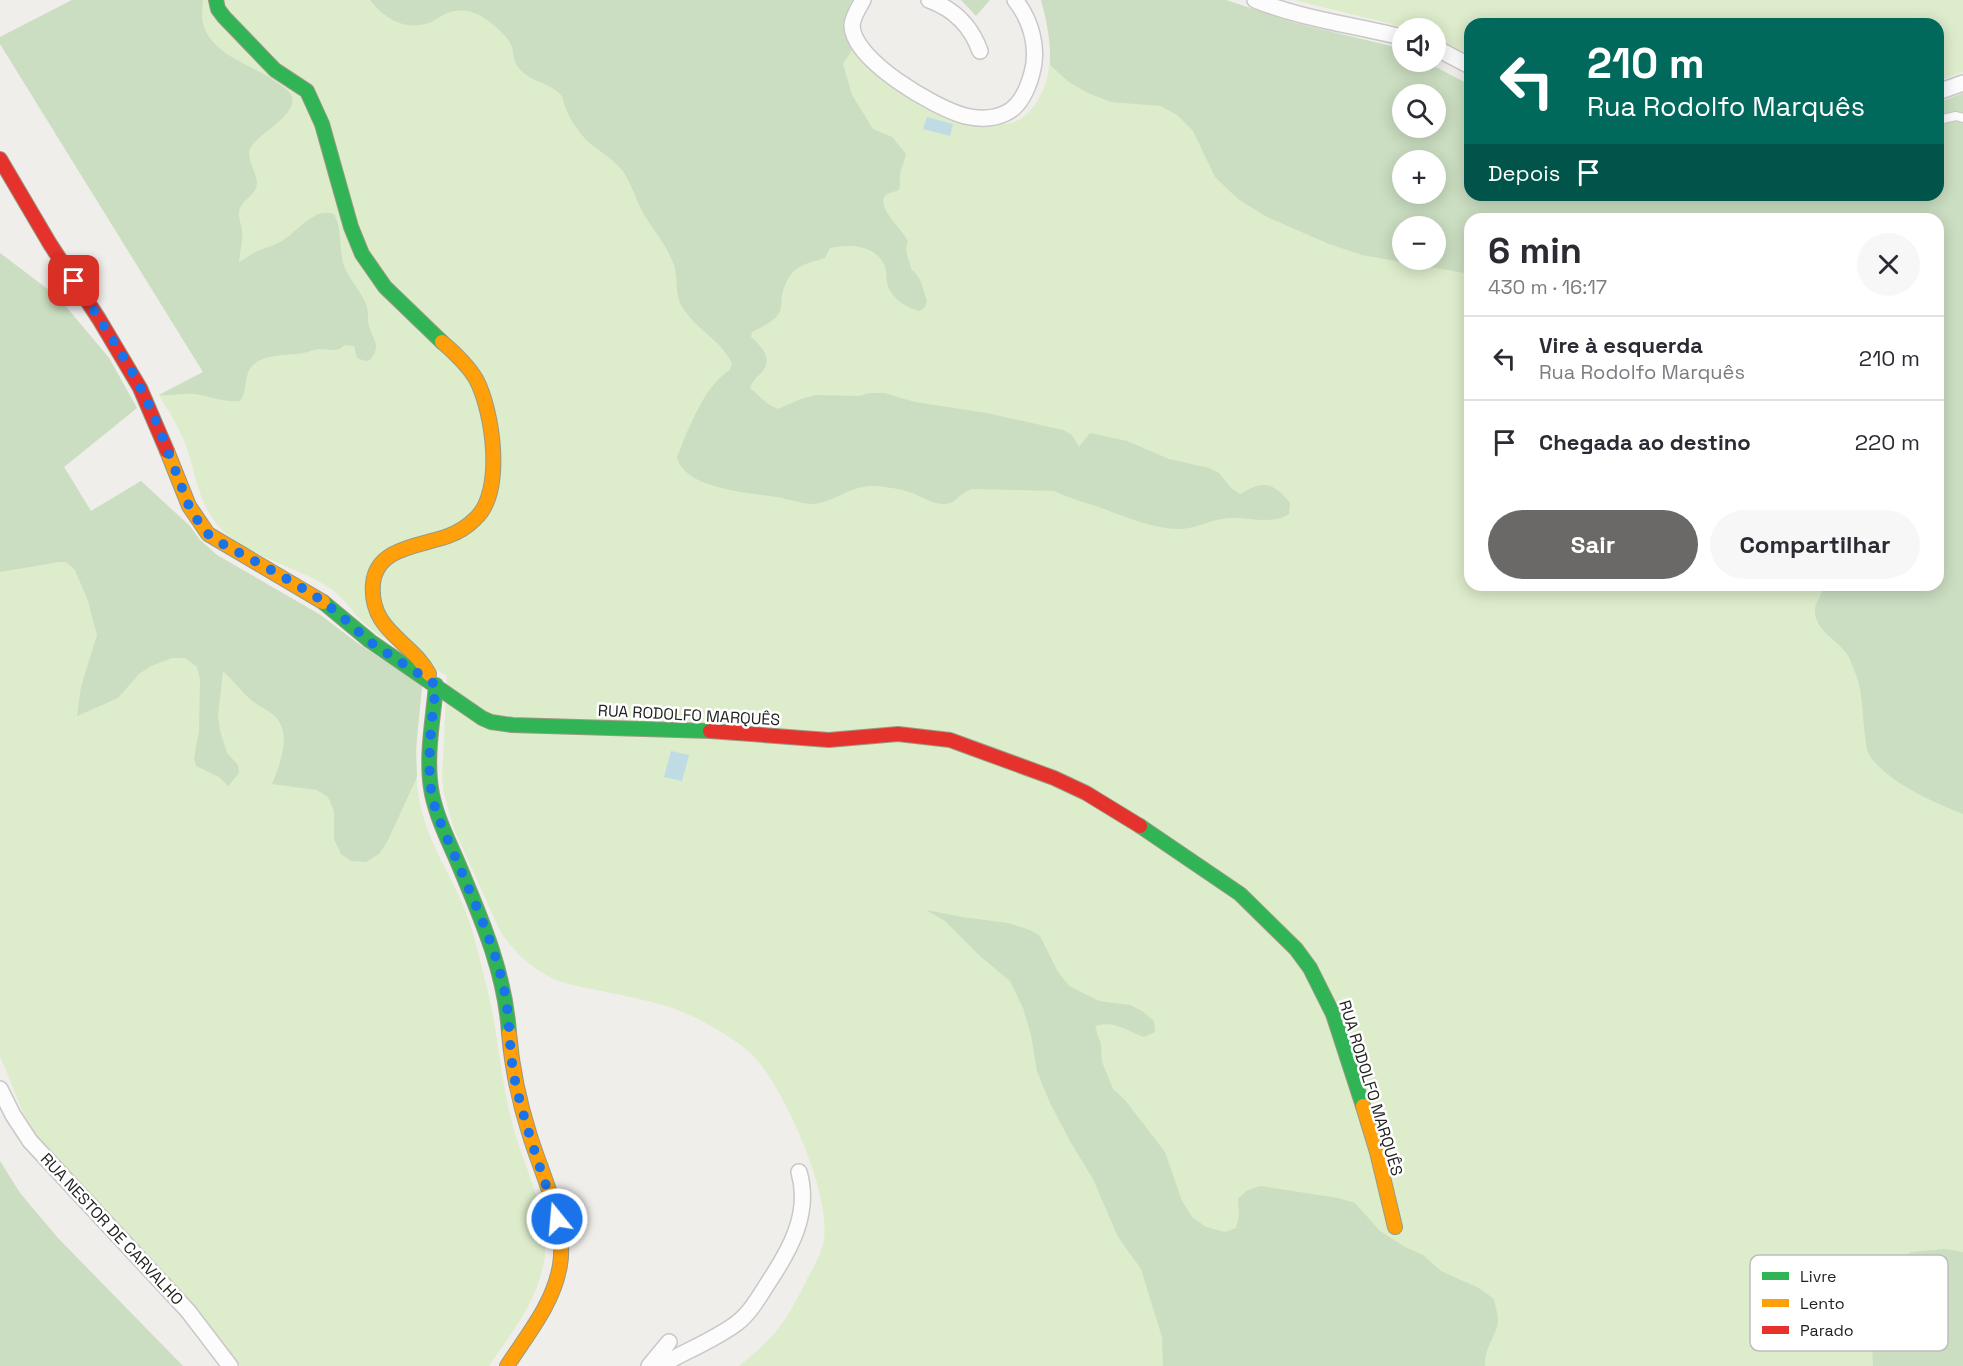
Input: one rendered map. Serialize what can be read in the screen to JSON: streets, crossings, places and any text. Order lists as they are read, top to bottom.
{
  "streets": {
    "street": ["RUA RODOLFO MARQUÊS", "RUA NESTOR DE CARVALHO"]
  },
  "legend": ["Livre", "Lento", "Parado"],
  "page": {
    "map_buttons": ["+", "−"],
    "turn": ["210 m", "Rua Rodolfo Marquês"],
    "then": "Depois",
    "heading": ["6 min", "430 m · 16:17"],
    "list": [
      {
        "name": "Vire à esquerda",
        "note": "Rua Rodolfo Marquês",
        "value": "210 m"
      },
      {
        "name": "Chegada ao destino",
        "value": "220 m"
      }
    ],
    "buttons": ["Sair", "Compartilhar"]
  }
}
